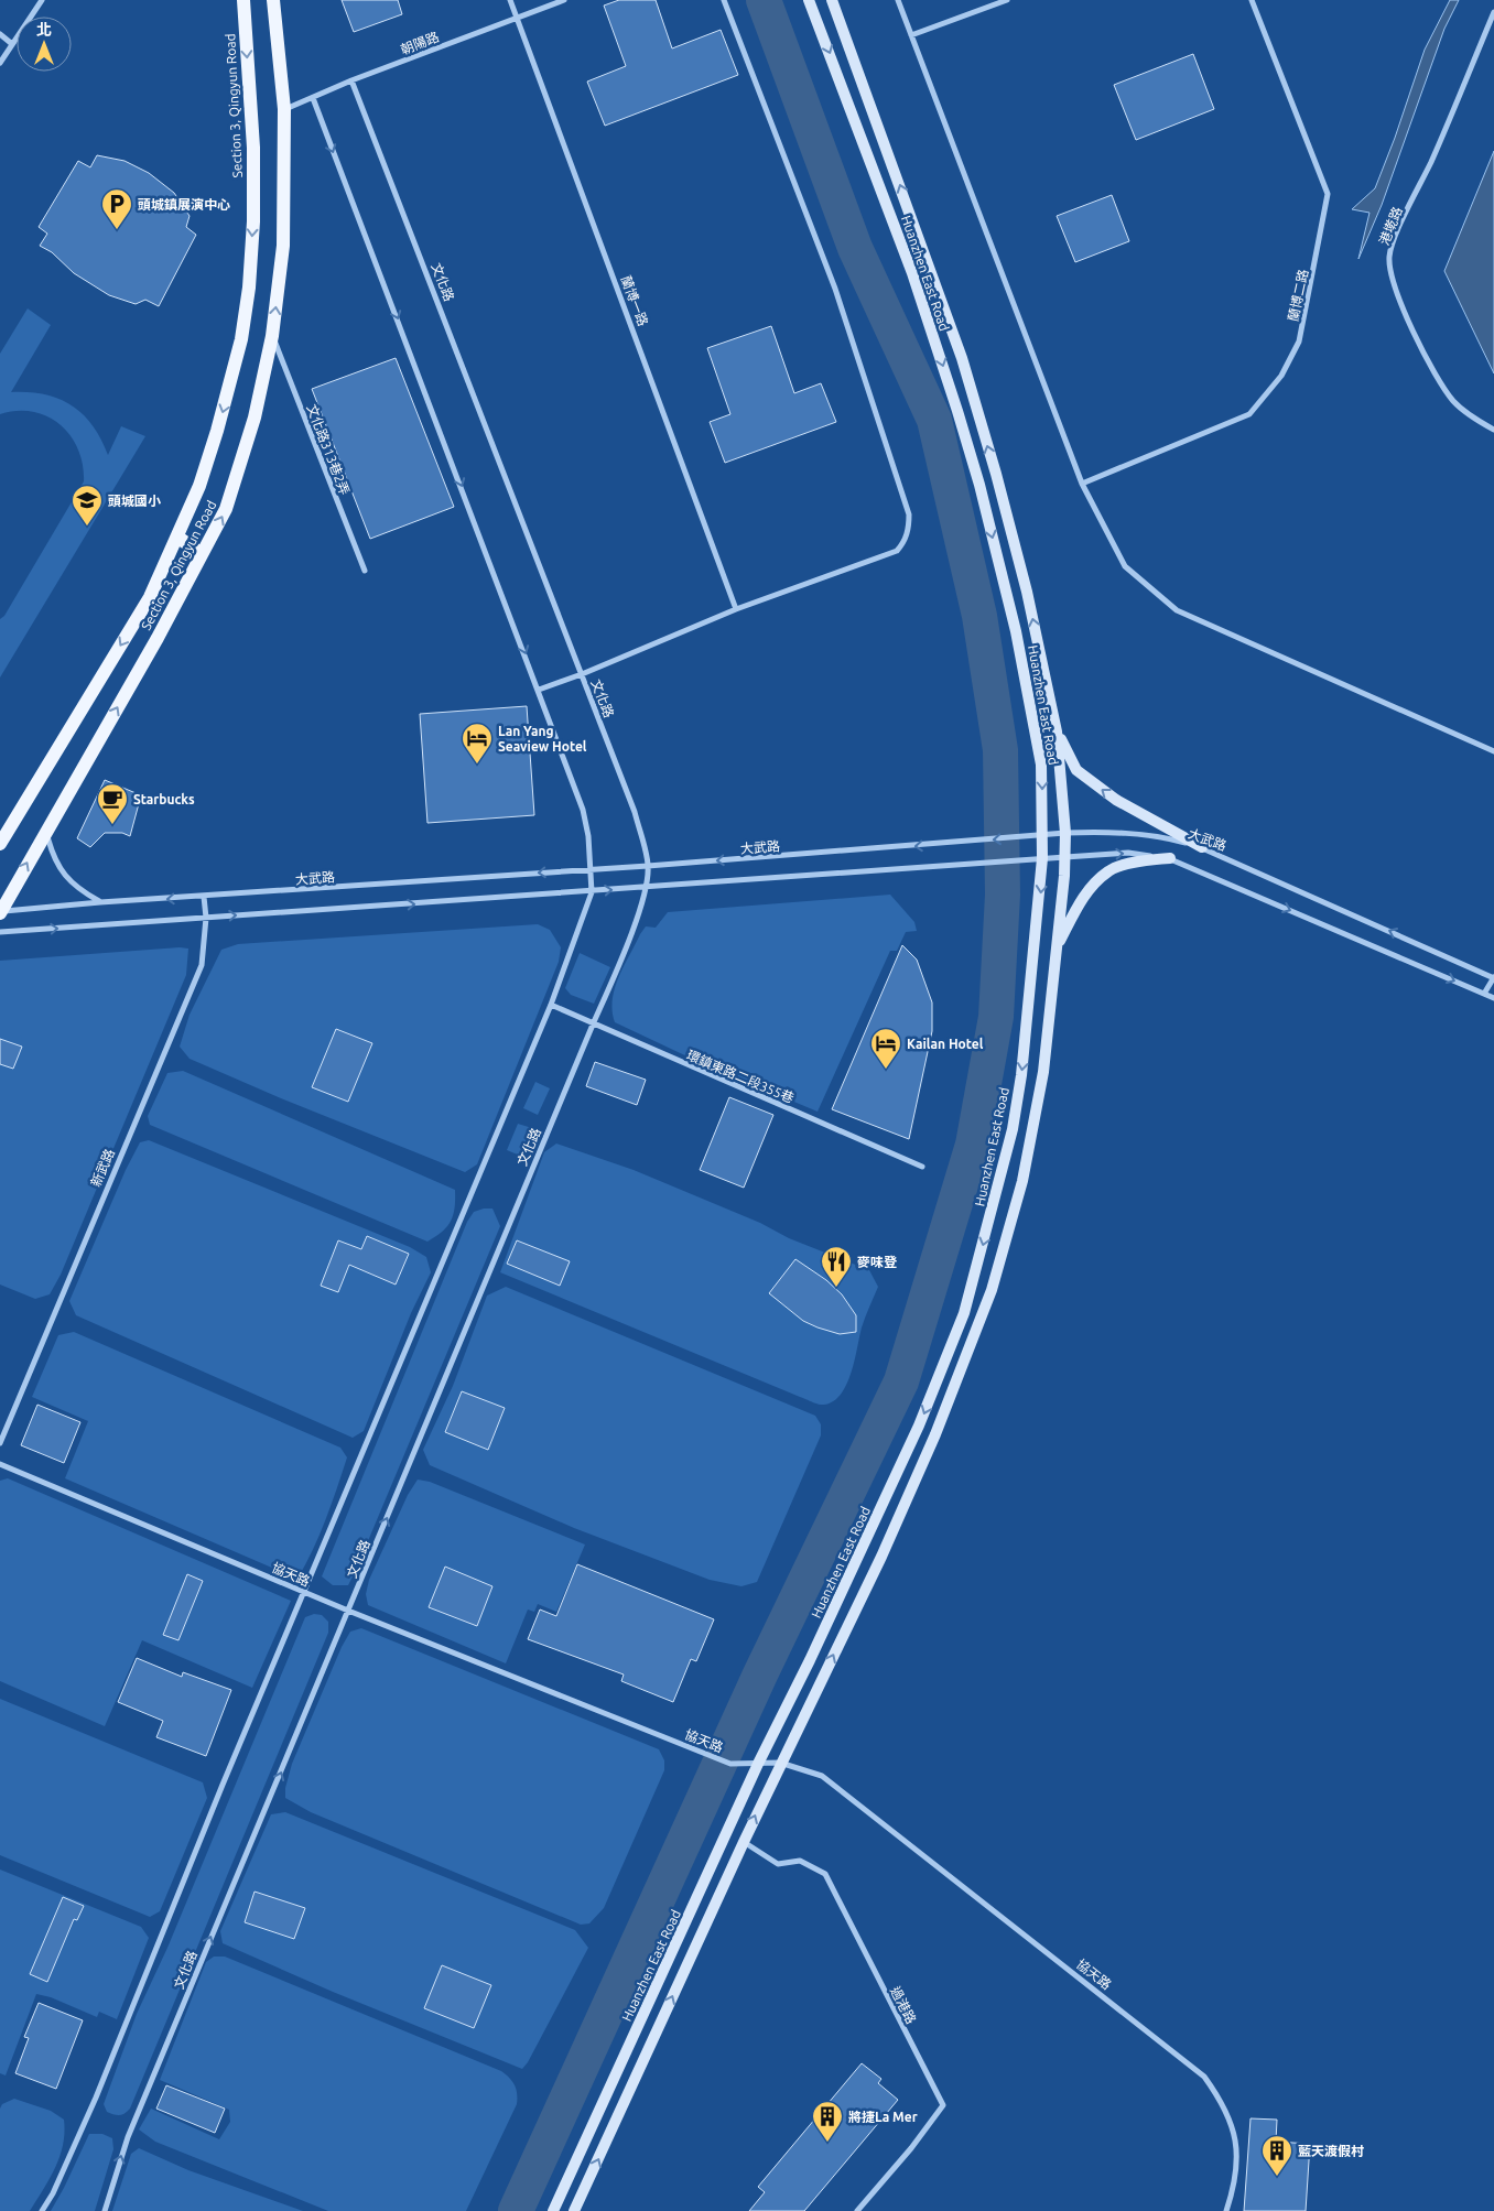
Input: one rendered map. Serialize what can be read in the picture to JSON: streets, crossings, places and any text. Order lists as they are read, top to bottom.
{
  "streets": {
    "main road": ["Section 3, Qingyun Road"],
    "street": [
      "朝陽路",
      "港墘路",
      "Huanzhen East Road",
      "文化路",
      "蘭博二路",
      "蘭博一路",
      "文化路313巷2弄",
      "大武路",
      "環鎮東路二段355巷",
      "新武路",
      "協天路",
      "過港路"
    ]
  },
  "crossings": [
    ["朝陽路", "Section 3, Qingyun Road"],
    ["朝陽路", "文化路"],
    ["朝陽路", "蘭博一路"],
    ["Section 3, Qingyun Road", "文化路313巷2弄"],
    ["Section 3, Qingyun Road", "大武路"],
    ["Huanzhen East Road", "大武路"],
    ["Huanzhen East Road", "協天路"],
    ["Huanzhen East Road", "過港路"],
    ["文化路", "大武路"],
    ["文化路", "環鎮東路二段355巷"],
    ["文化路", "協天路"],
    ["大武路", "新武路"]
  ],
  "places": {
    "parking": ["頭城鎮展演中心"],
    "school or university": ["頭城國小"],
    "hotel": ["Lan Yang Seaview Hotel", "Kailan Hotel"],
    "cafe": ["Starbucks"],
    "restaurant": ["麥味登"],
    "building": ["將捷La Mer", "藍天渡假村"]
  },
  "north": "top"
}
